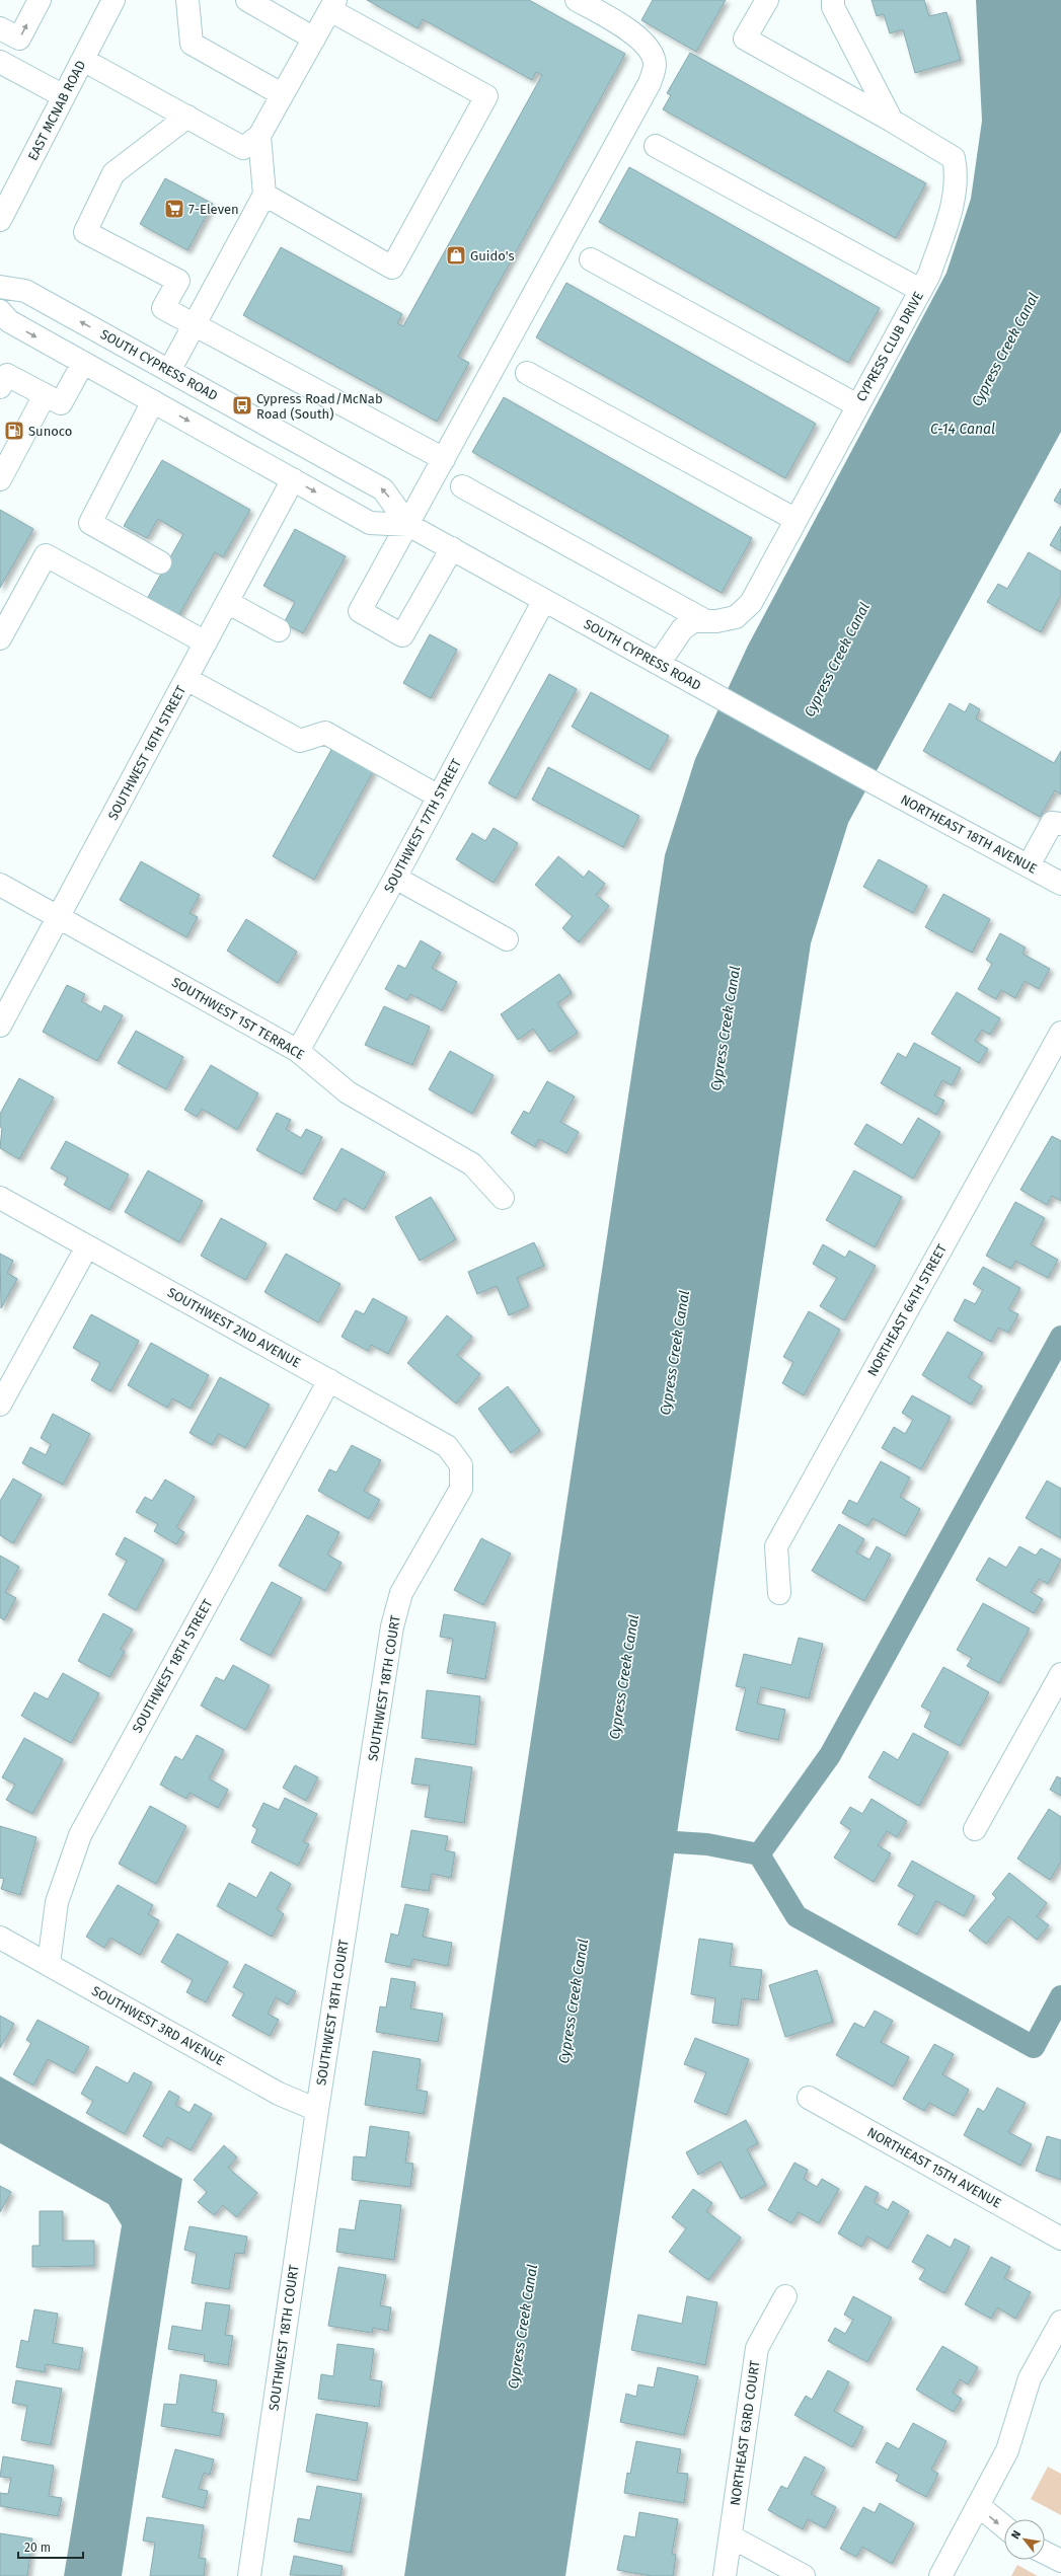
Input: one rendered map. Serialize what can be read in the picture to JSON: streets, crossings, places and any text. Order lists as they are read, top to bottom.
{
  "streets": {
    "street": [
      "EAST MCNAB ROAD",
      "CYPRESS CLUB DRIVE",
      "SOUTH CYPRESS ROAD",
      "SOUTHWEST 16TH STREET",
      "SOUTHWEST 17TH STREET",
      "NORTHEAST 18TH AVENUE",
      "SOUTHWEST 1ST TERRACE",
      "NORTHEAST 64TH STREET",
      "SOUTHWEST 2ND AVENUE",
      "SOUTHWEST 18TH STREET",
      "SOUTHWEST 18TH COURT",
      "SOUTHWEST 3RD AVENUE",
      "NORTHEAST 15TH AVENUE",
      "NORTHEAST 63RD COURT"
    ]
  },
  "crossings": [
    ["CYPRESS CLUB DRIVE", "SOUTH CYPRESS ROAD"],
    ["SOUTH CYPRESS ROAD", "SOUTHWEST 16TH STREET"],
    ["SOUTH CYPRESS ROAD", "SOUTHWEST 17TH STREET"],
    ["SOUTH CYPRESS ROAD", "NORTHEAST 18TH AVENUE"],
    ["SOUTHWEST 16TH STREET", "SOUTHWEST 1ST TERRACE"],
    ["SOUTHWEST 17TH STREET", "SOUTHWEST 1ST TERRACE"],
    ["SOUTHWEST 2ND AVENUE", "SOUTHWEST 18TH STREET"],
    ["SOUTHWEST 2ND AVENUE", "SOUTHWEST 18TH COURT"],
    ["SOUTHWEST 18TH STREET", "SOUTHWEST 3RD AVENUE"],
    ["SOUTHWEST 18TH COURT", "SOUTHWEST 3RD AVENUE"]
  ],
  "water": ["Cypress Creek Canal", "C-14 Canal"],
  "places": {
    "supermarket": ["7-Eleven"],
    "shop": ["Guido's"],
    "bus stop": ["Cypress Road/McNab Road (South)"],
    "fuel station": ["Sunoco"]
  },
  "scale_bar": "20 m",
  "north": "top left"
}
